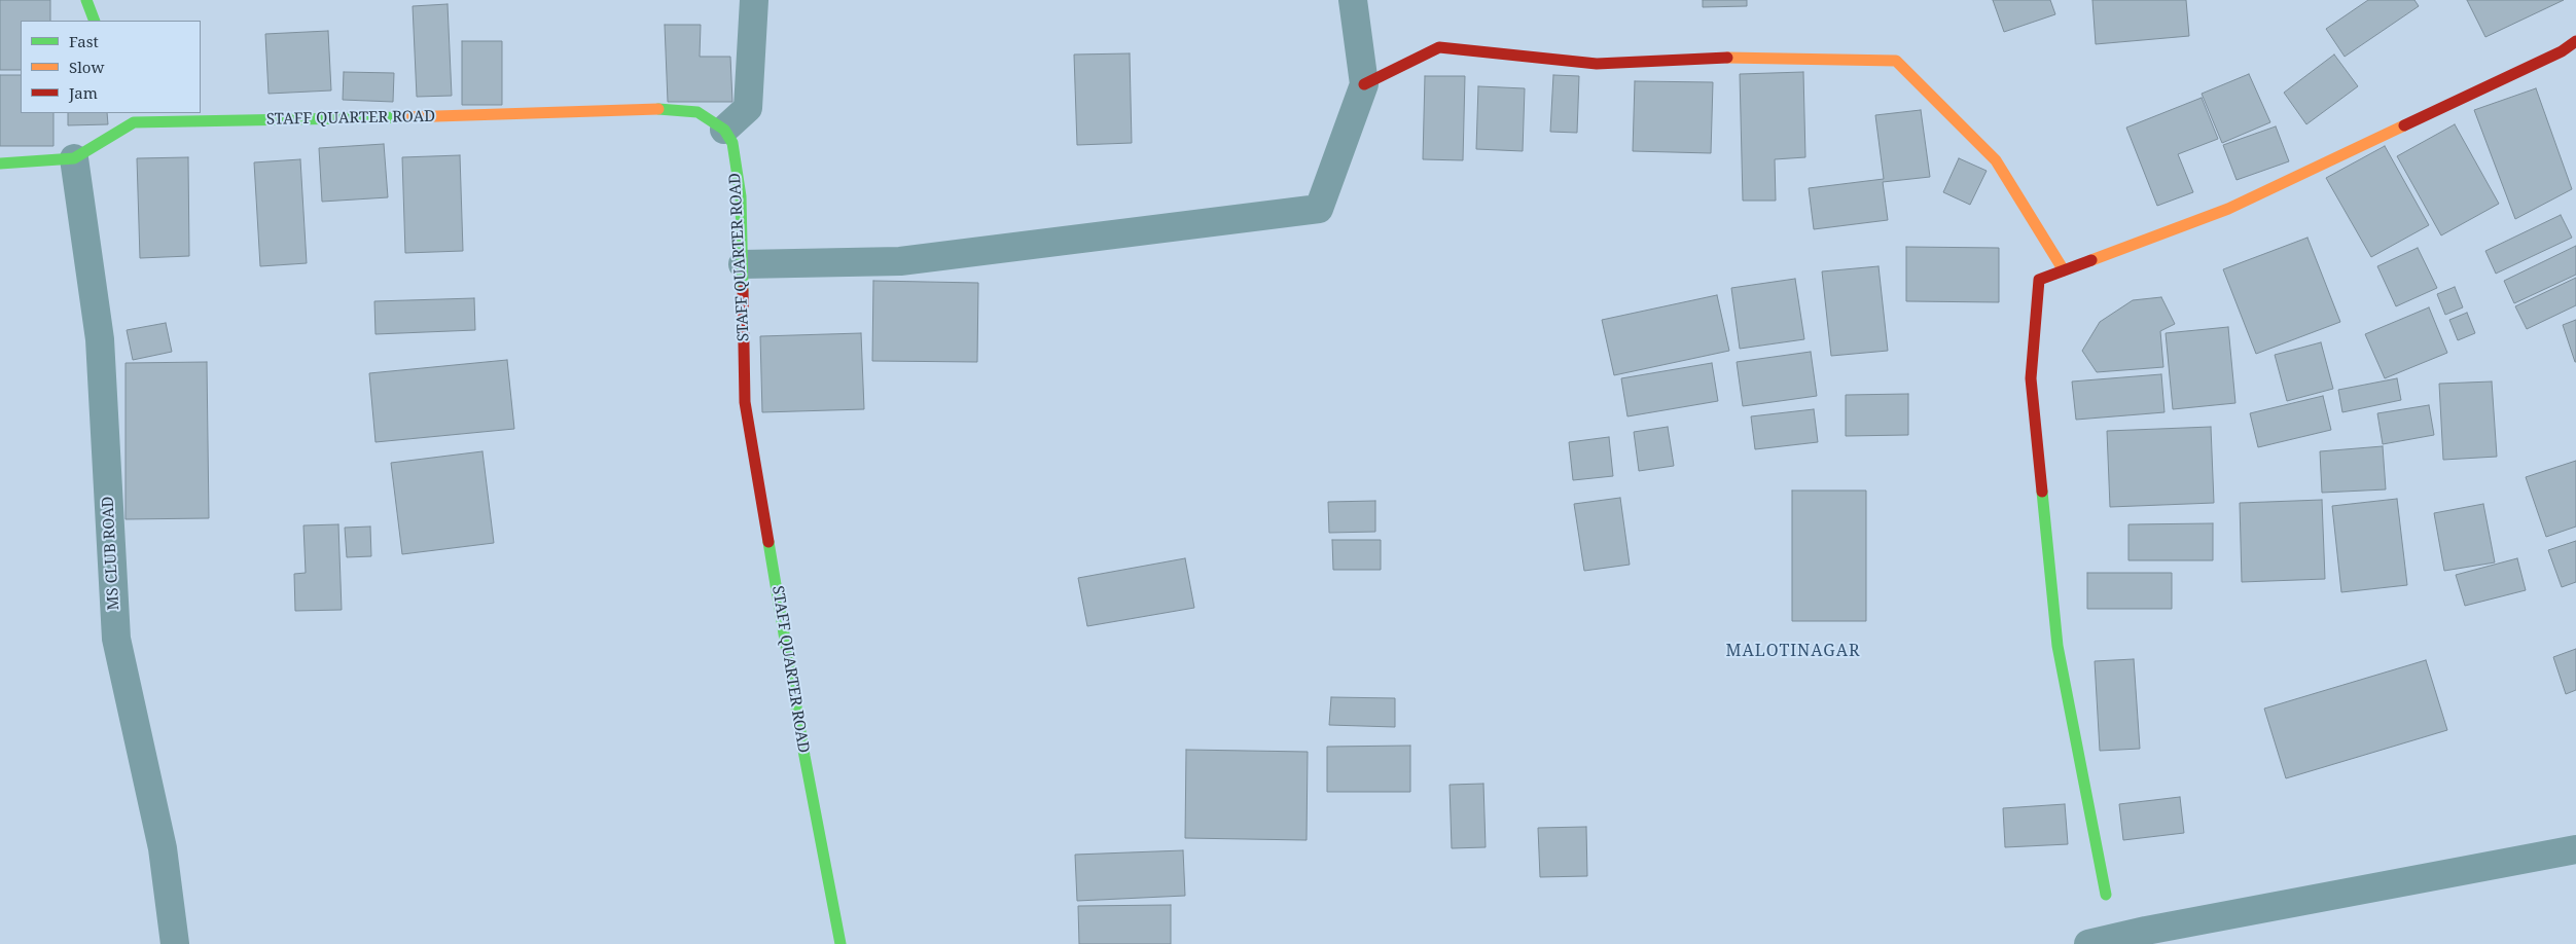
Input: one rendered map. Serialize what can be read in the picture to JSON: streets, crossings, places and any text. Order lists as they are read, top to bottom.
{
  "streets": {
    "street": ["STAFF QUARTER ROAD", "MS CLUB ROAD"]
  },
  "districts": ["MALOTINAGAR"],
  "legend": ["Fast", "Slow", "Jam"]
}
